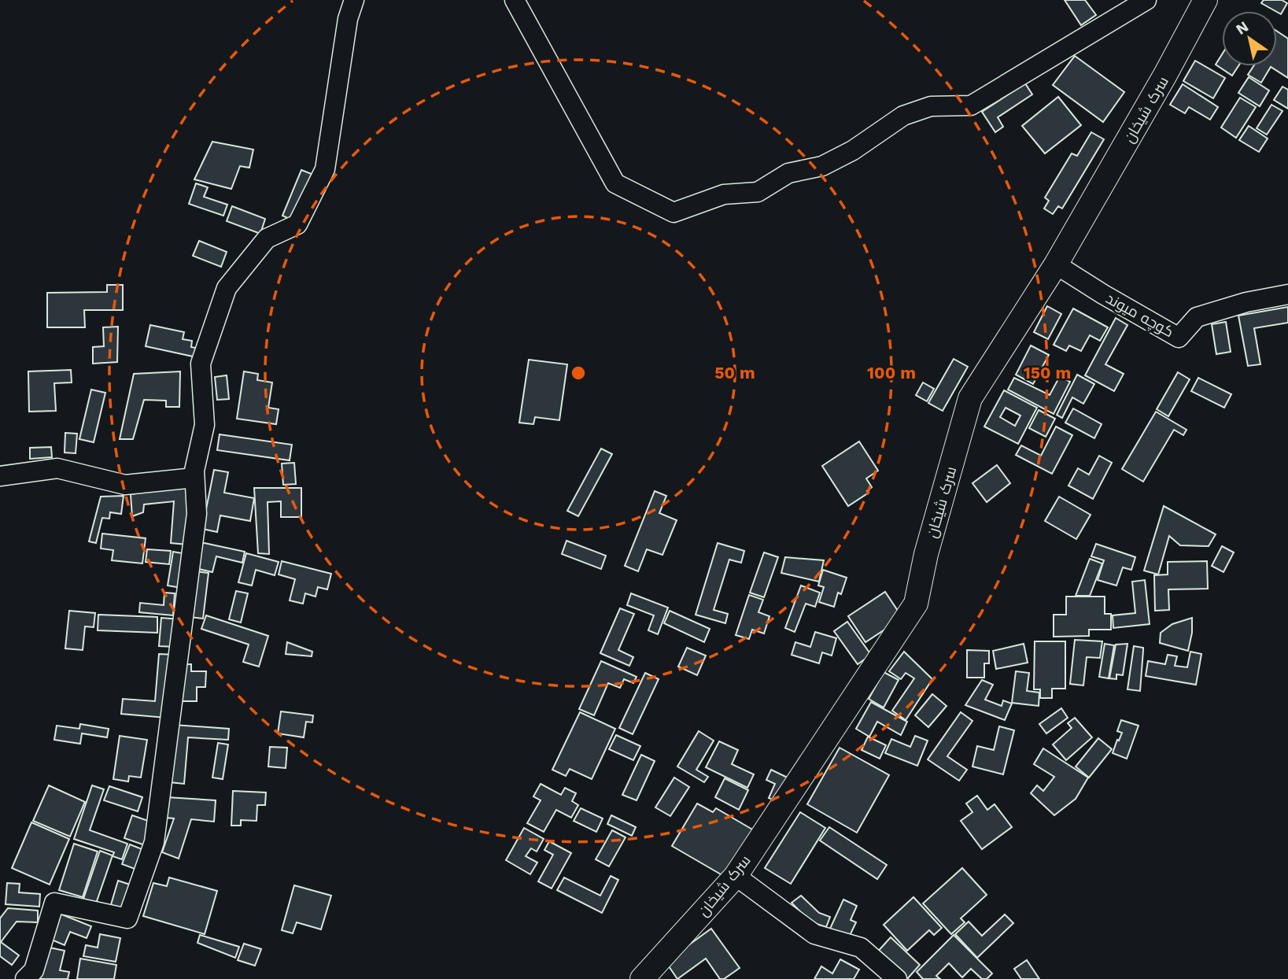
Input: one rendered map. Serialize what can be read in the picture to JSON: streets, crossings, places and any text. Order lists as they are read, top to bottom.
{
  "streets": {
    "street": ["سرک شیخان", "کوچه میوند"]
  },
  "crossings": [
    ["سرک شیخان", "کوچه میوند"]
  ],
  "north": "top left",
  "rings": ["50 m", "100 m", "150 m"]
}
